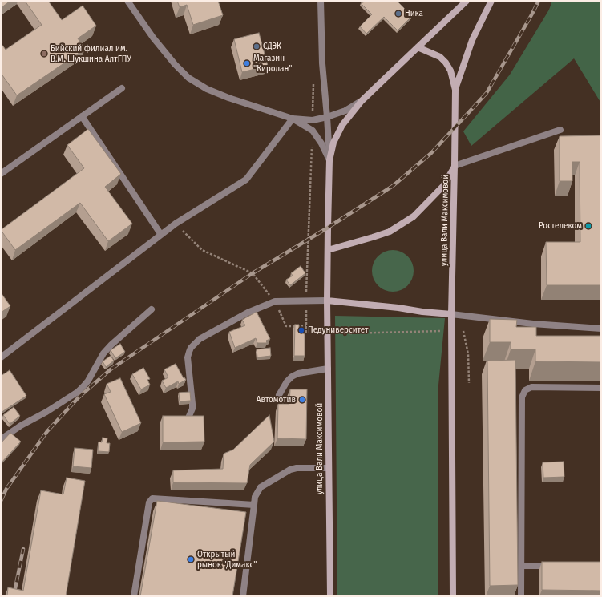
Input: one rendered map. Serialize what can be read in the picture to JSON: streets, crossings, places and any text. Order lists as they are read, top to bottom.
{
  "streets": {
    "main road": ["улица Вали Максимовой"]
  },
  "places": [
    "Ника",
    "СДЭК",
    "Бийский филиал им. В.М. Шукшина АлтГПУ",
    "Магазин \"Киролан\"",
    "Ростелеком",
    "Педуниверситет",
    "Автомотив",
    "Открытый рынок \"Димакс\""
  ]
}
